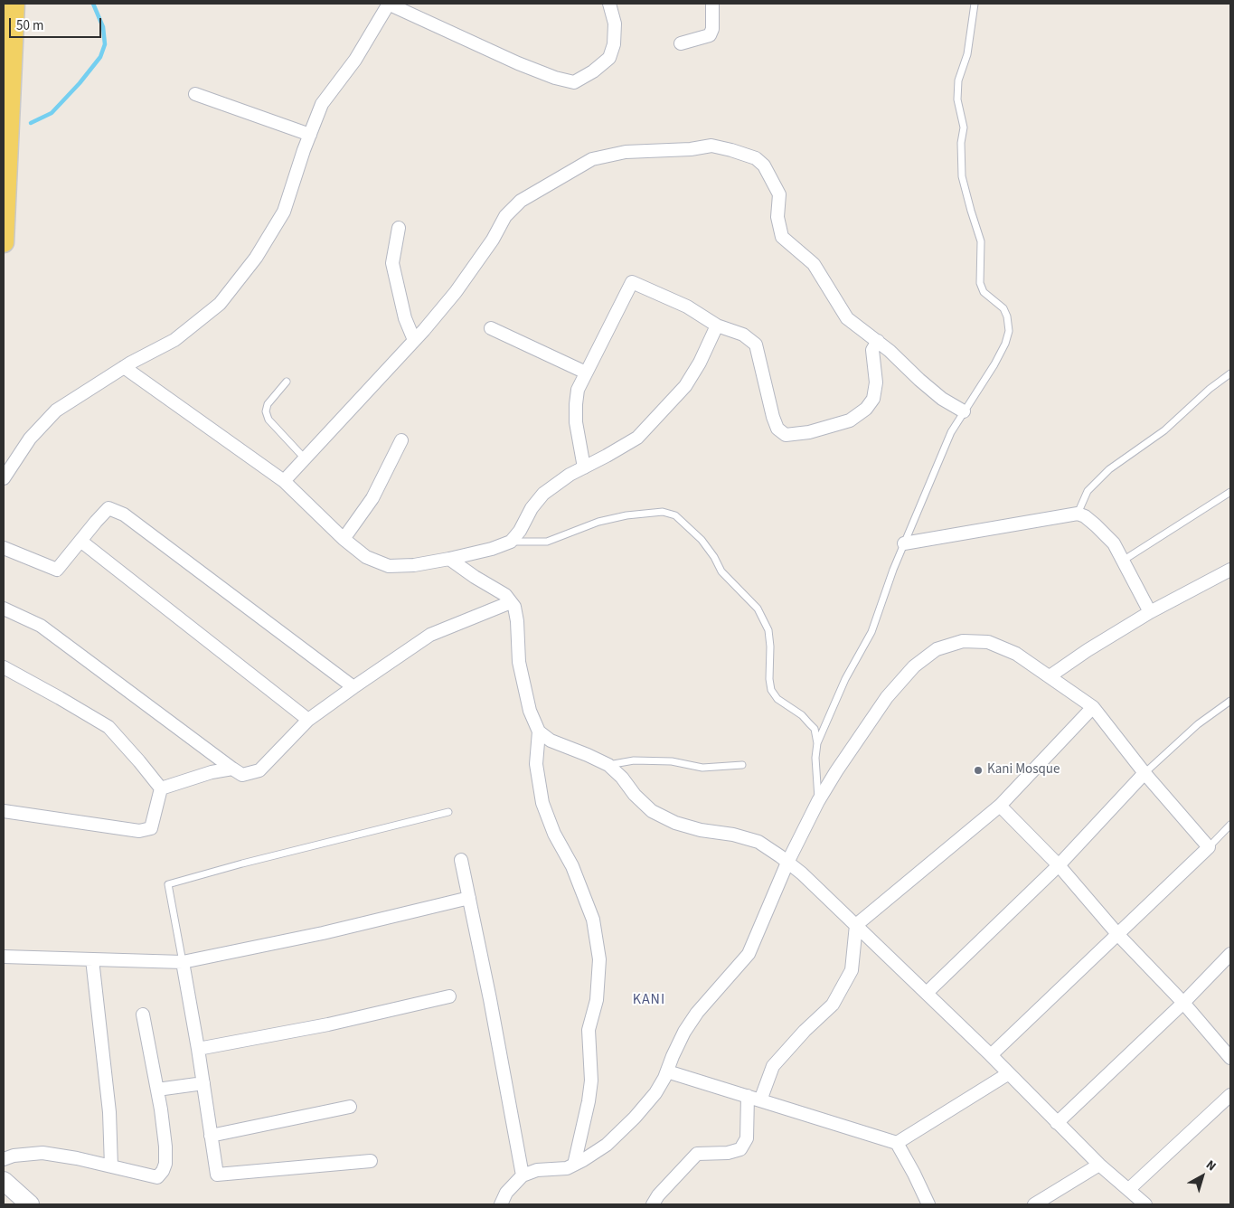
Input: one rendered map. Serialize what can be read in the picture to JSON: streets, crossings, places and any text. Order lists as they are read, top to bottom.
{
  "districts": ["KANI"],
  "places": ["Kani Mosque"],
  "scale_bar": "50 m",
  "north": "top right"
}
